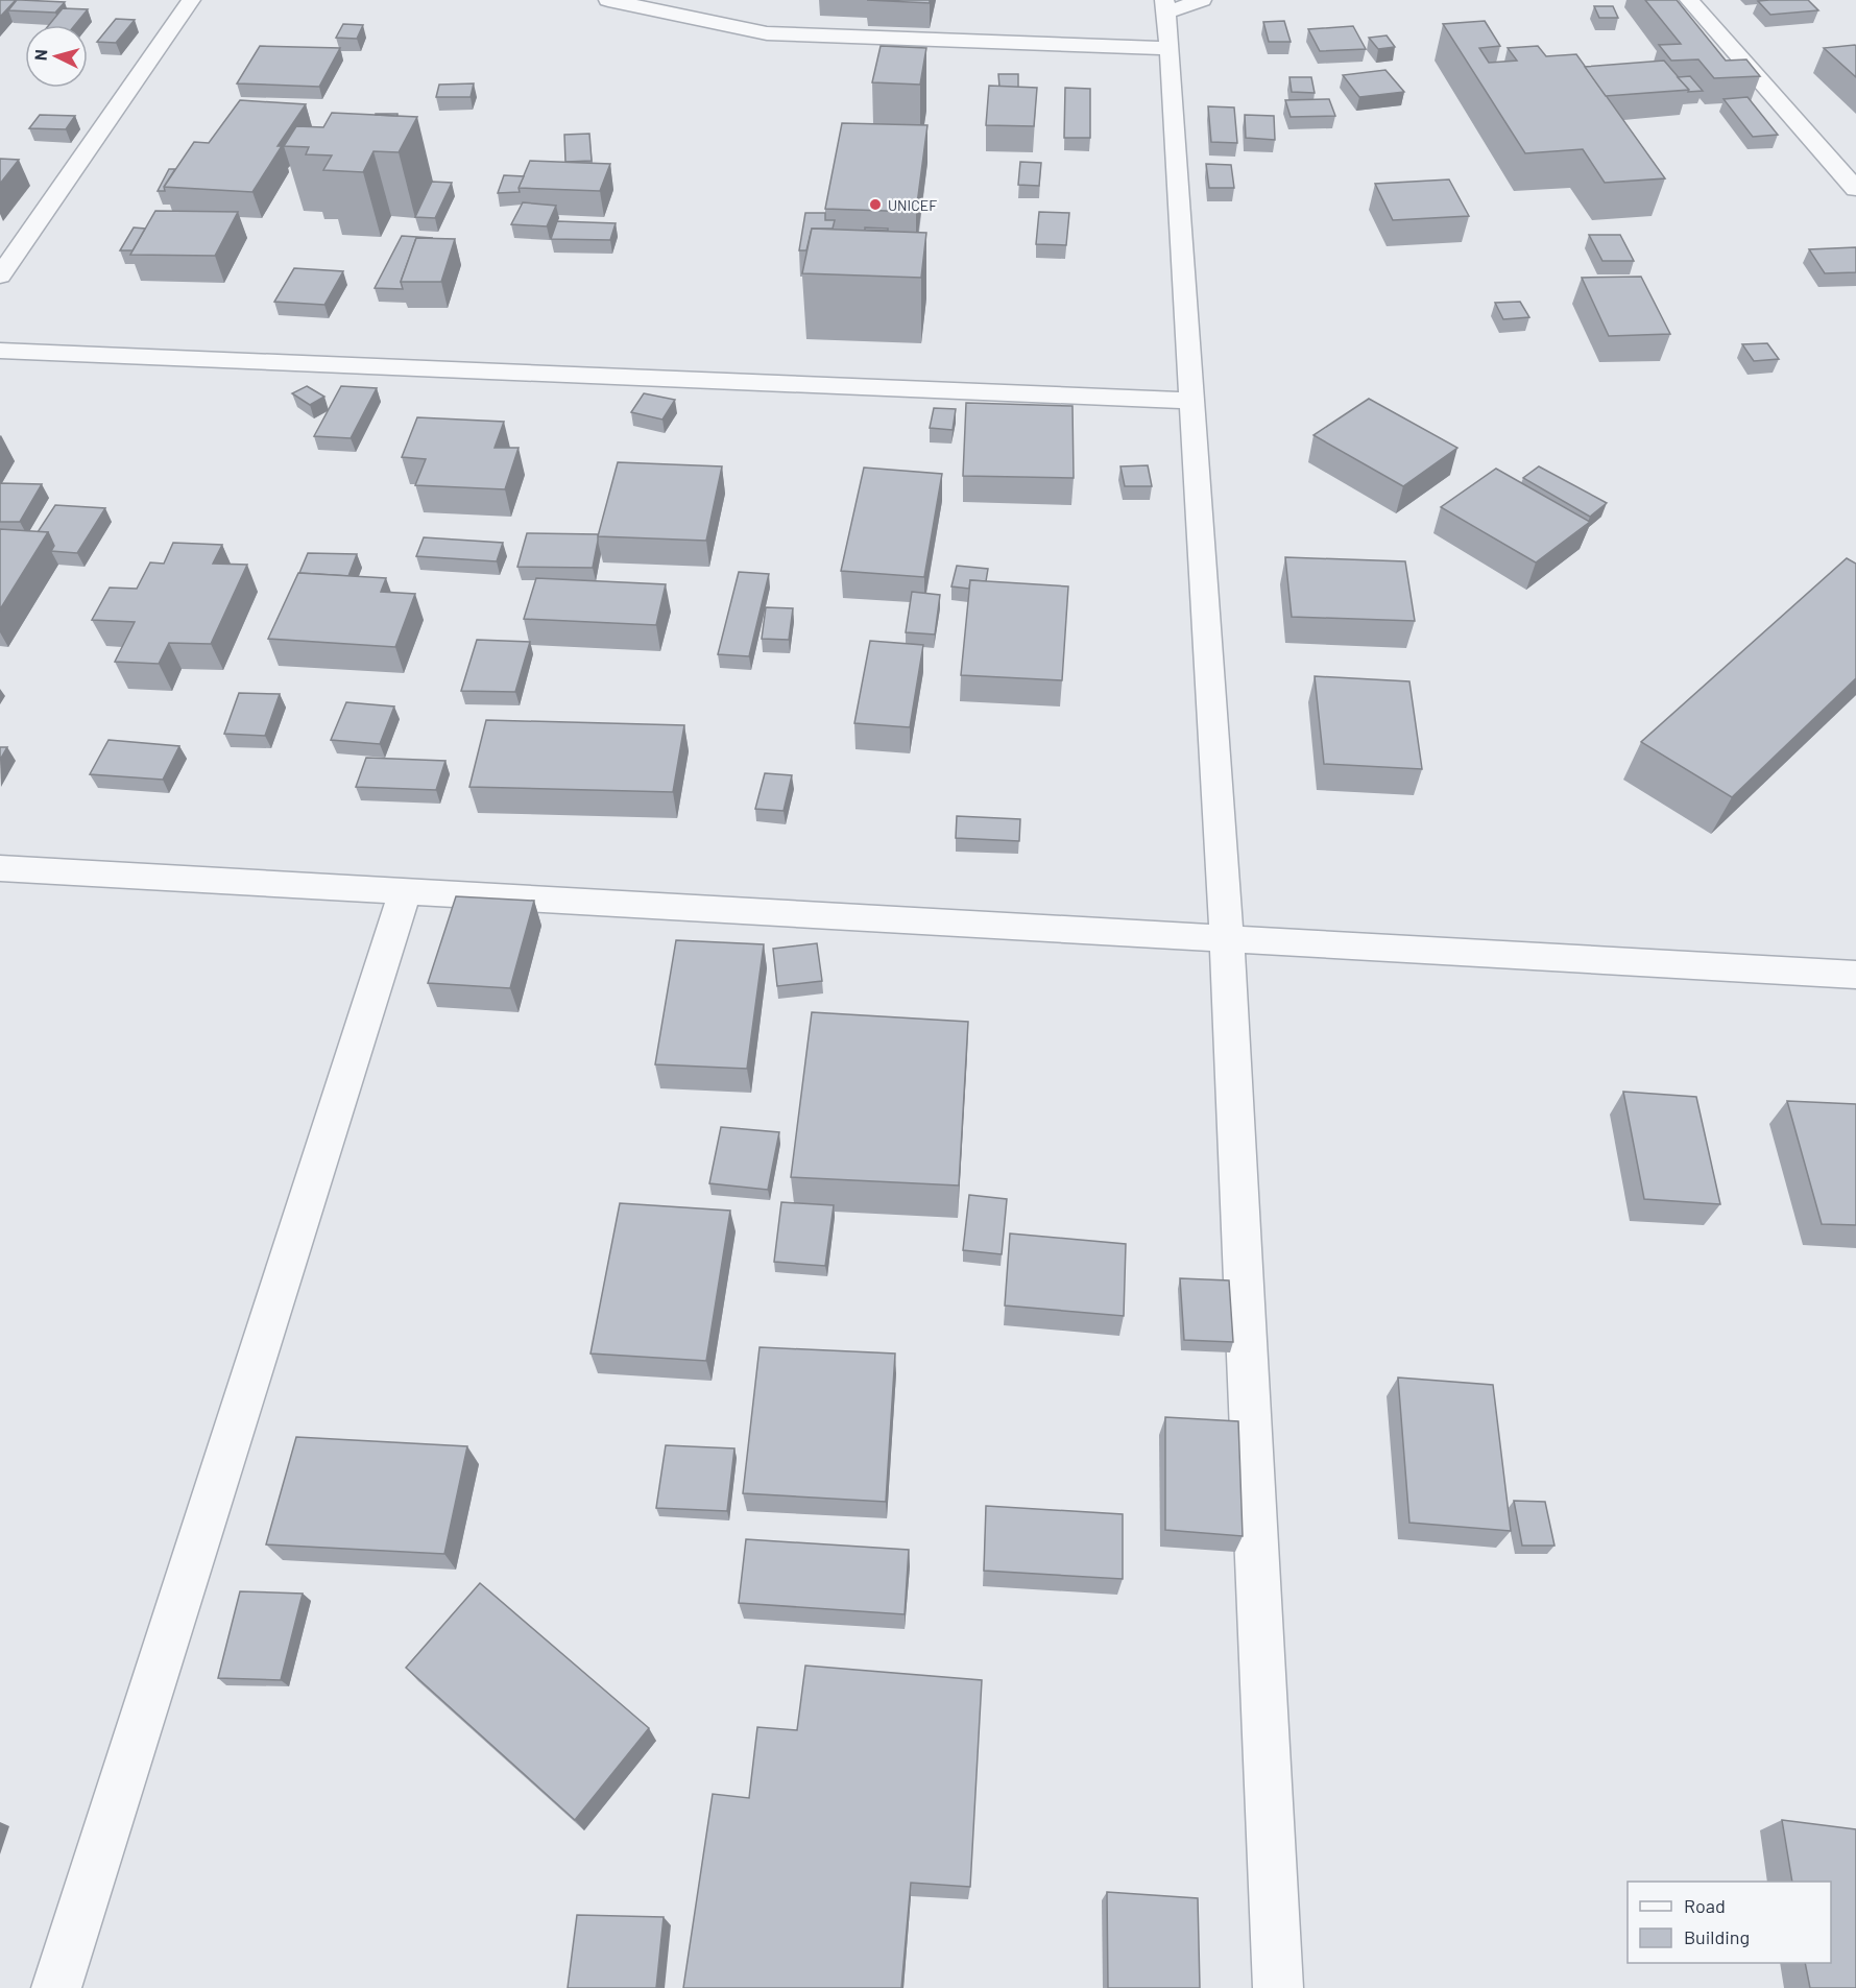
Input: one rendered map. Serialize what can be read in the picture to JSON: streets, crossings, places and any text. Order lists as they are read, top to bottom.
{
  "places": ["UNICEF"],
  "legend": ["Road", "Building"],
  "north": "left"
}
